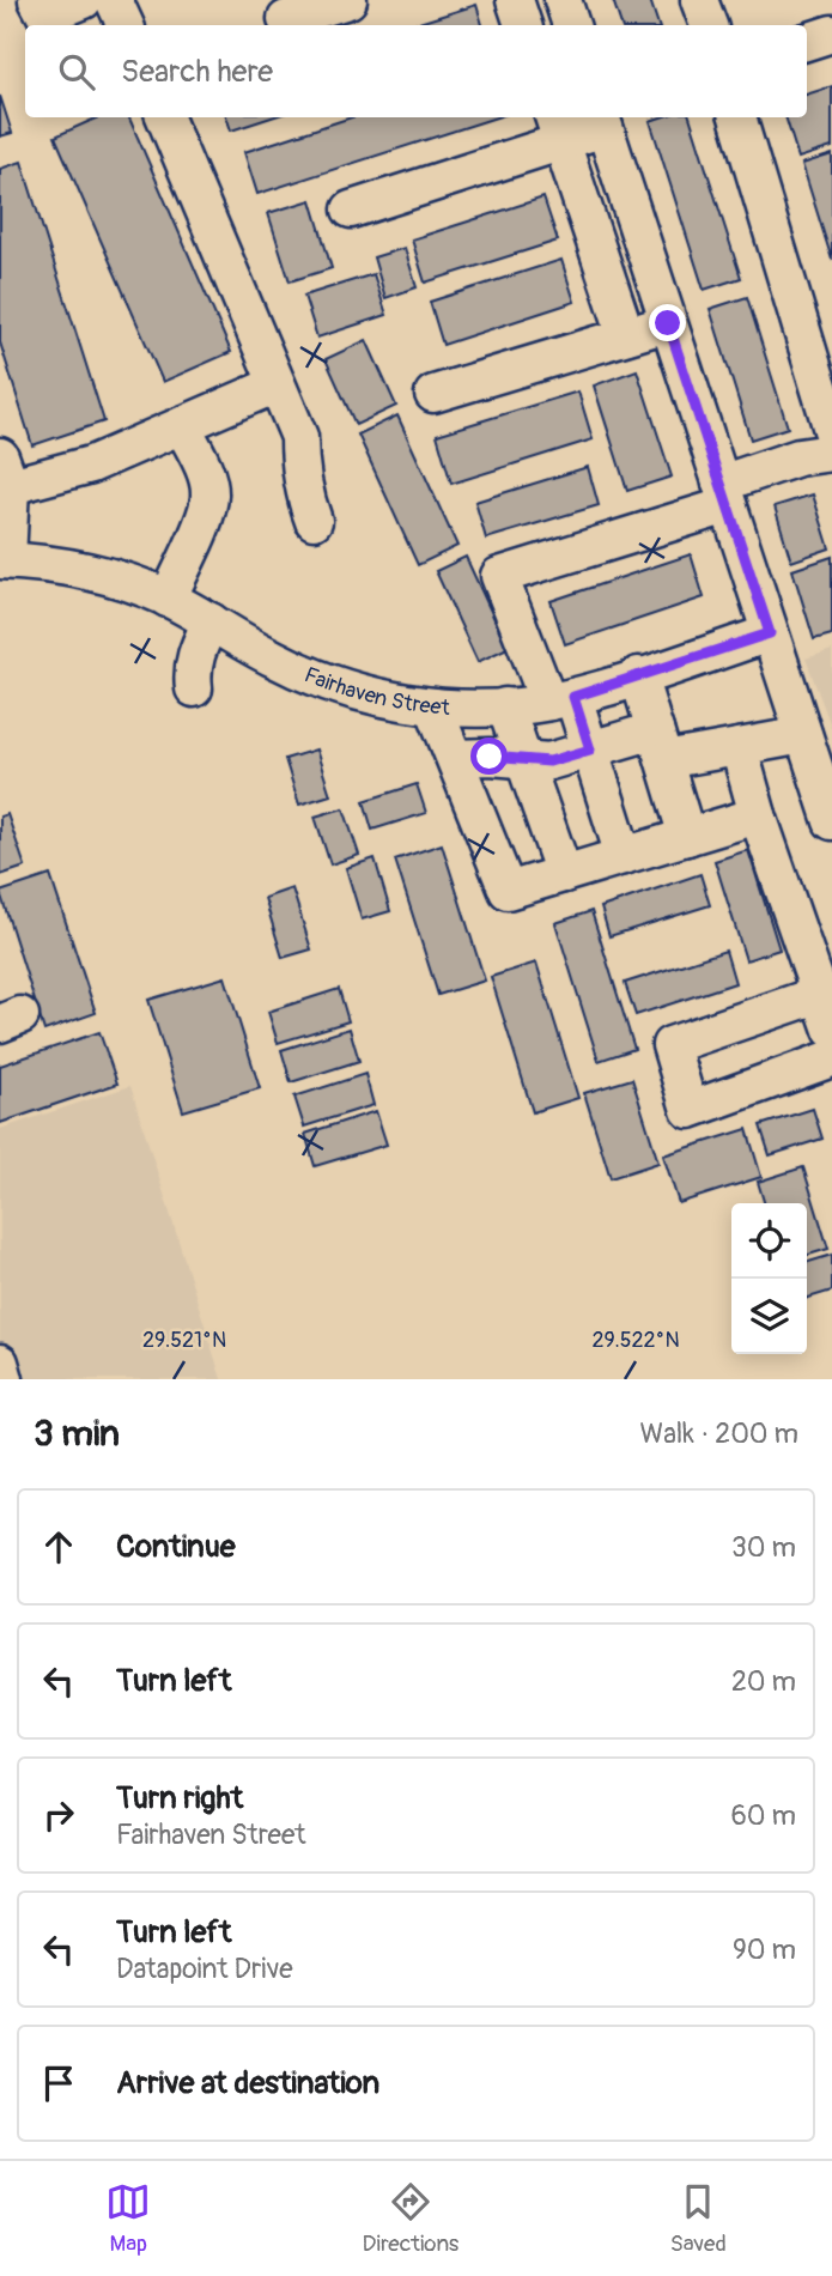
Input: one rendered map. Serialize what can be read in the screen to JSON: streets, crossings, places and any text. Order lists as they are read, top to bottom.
{
  "streets": {
    "street": ["Fairhaven Street"]
  },
  "page": {
    "search": "Search here",
    "heading": ["3 min", "Walk · 200 m"],
    "list": [
      ["Continue", "30 m"],
      ["Turn left", "20 m"],
      ["Turn right", "Fairhaven Street", "60 m"],
      ["Turn left", "Datapoint Drive", "90 m"],
      "Arrive at destination"
    ],
    "nav": ["Map", "Directions", "Saved"]
  },
  "coordinates": ["29.521°N", "29.522°N"]
}
